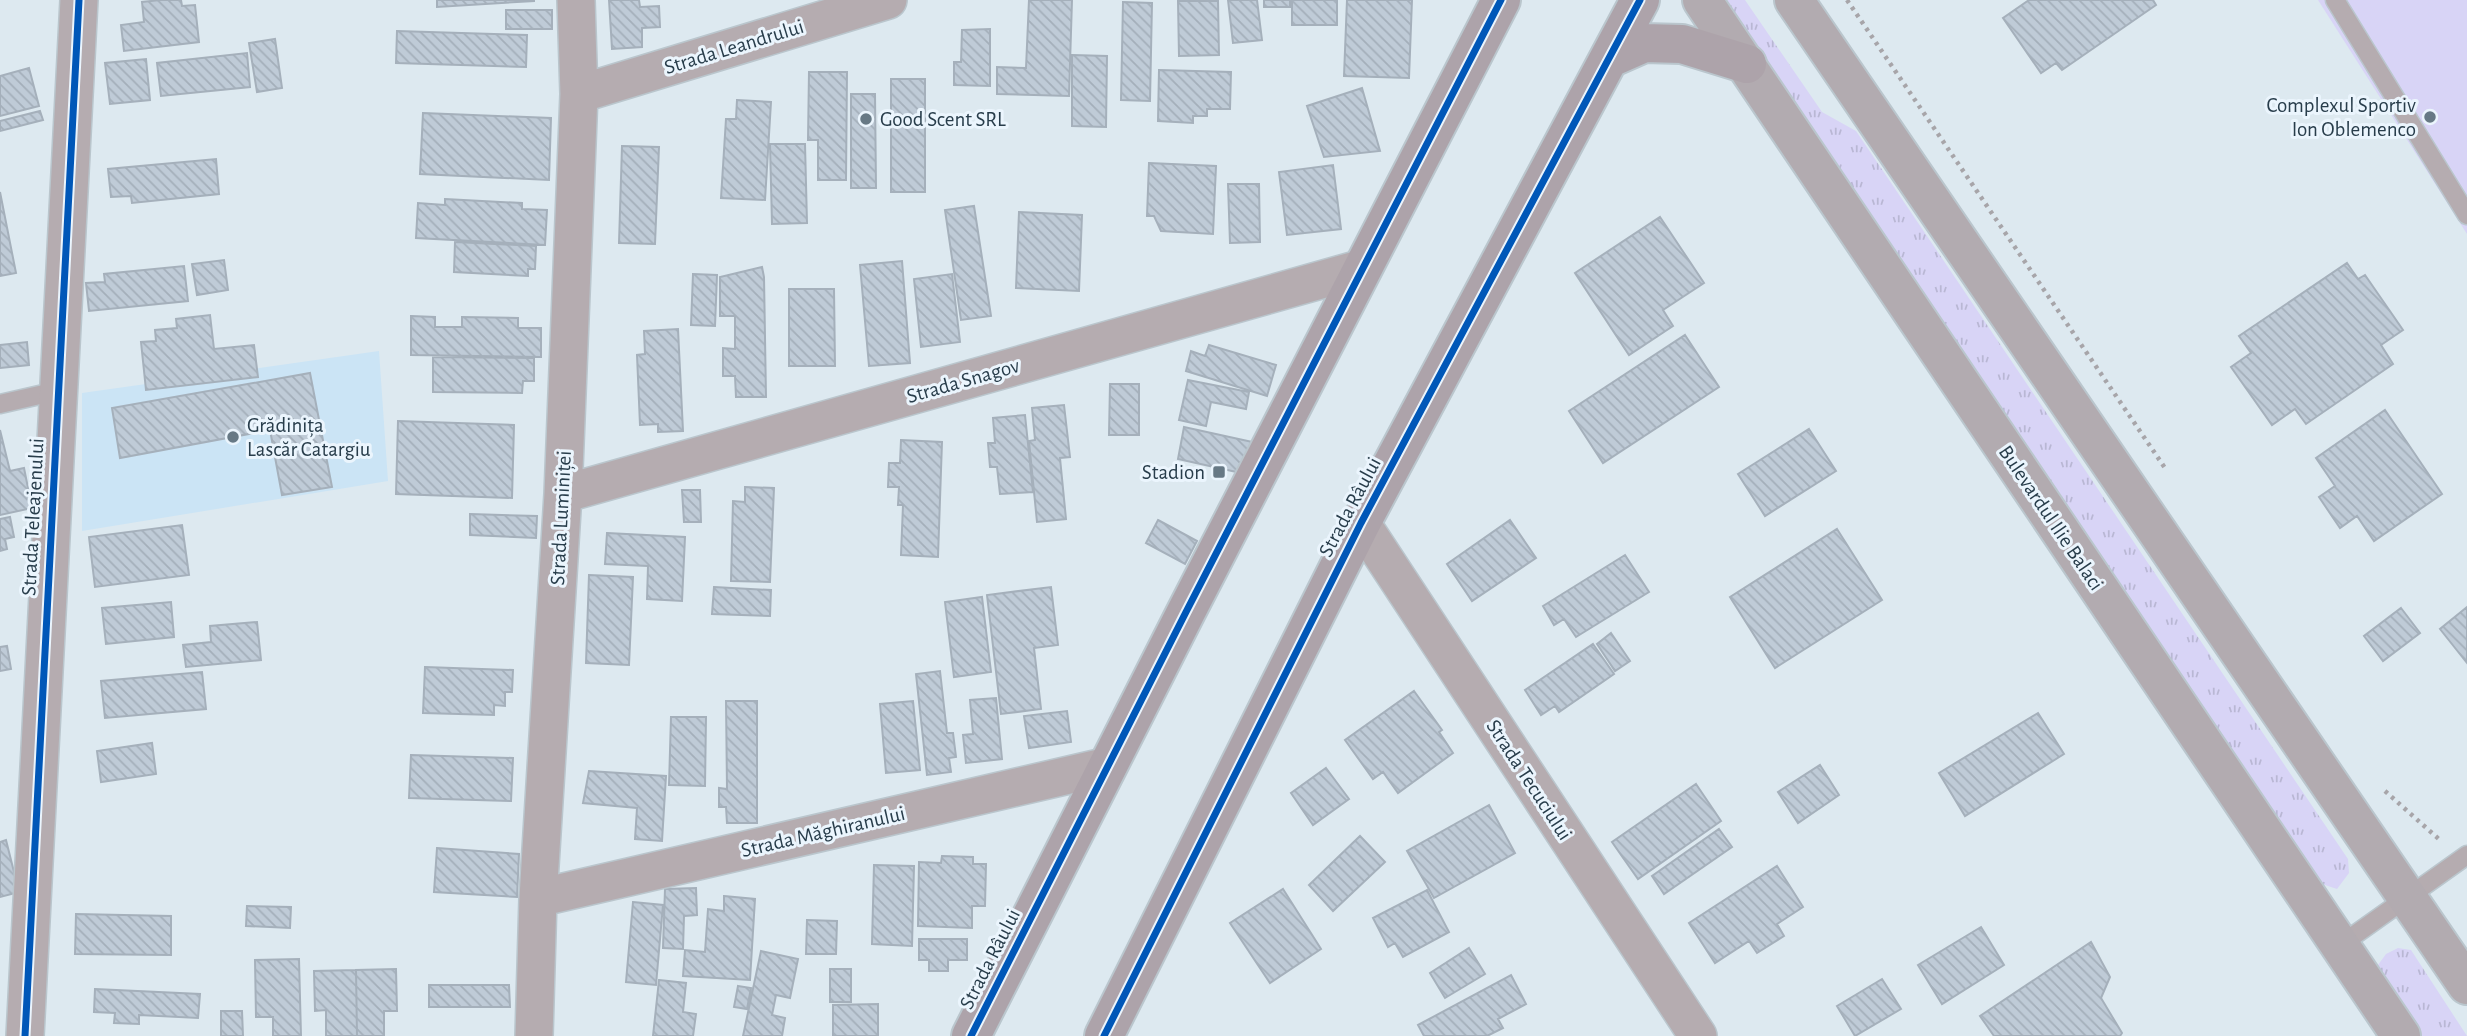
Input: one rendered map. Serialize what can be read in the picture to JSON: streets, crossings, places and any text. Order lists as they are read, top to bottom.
{
  "streets": {
    "main road": ["Strada Râului", "Bulevardul Ilie Balaci"],
    "street": [
      "Strada Leandrului",
      "Strada Snagov",
      "Strada Teleajenului",
      "Strada Luminiței",
      "Strada Tecuciului",
      "Strada Măghiranului"
    ]
  },
  "crossings": [
    ["Strada Leandrului", "Strada Luminiței"],
    ["Strada Snagov", "Strada Râului"],
    ["Strada Snagov", "Strada Luminiței"],
    ["Strada Râului", "Strada Tecuciului"],
    ["Strada Râului", "Strada Măghiranului"],
    ["Strada Luminiței", "Strada Măghiranului"]
  ],
  "places": {
    "other": ["Complexul Sportiv Ion Oblemenco", "Good Scent SRL", "Grădinița Lascăr Catargiu"],
    "transit": ["Stadion"]
  }
}
